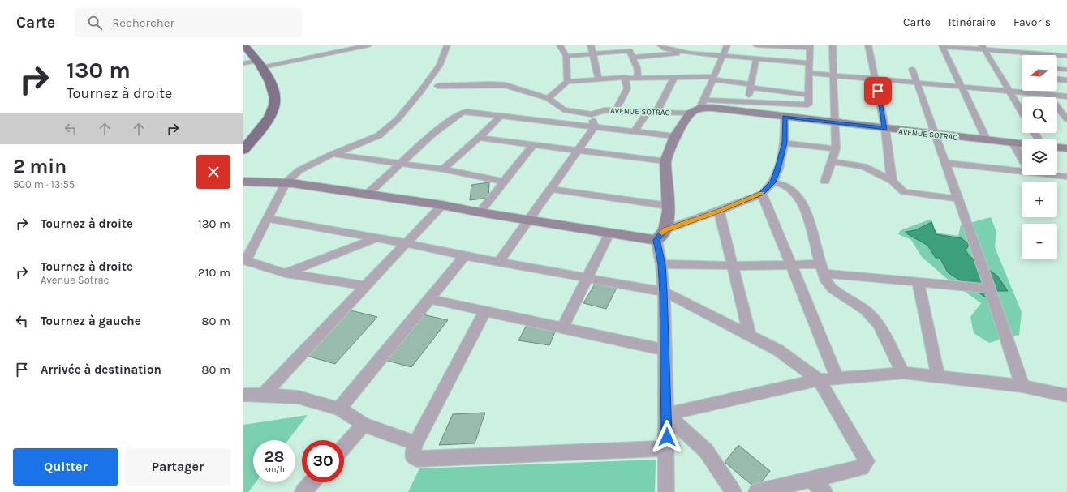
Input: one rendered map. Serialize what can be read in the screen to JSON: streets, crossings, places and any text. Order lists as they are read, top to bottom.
{
  "streets": {
    "street": ["AVENUE SOTRAC"]
  },
  "north": "left",
  "page": {
    "header": "Carte",
    "search": "Rechercher",
    "nav": ["Carte", "Itinéraire", "Favoris"],
    "turn": ["130 m", "Tournez à droite"],
    "map_buttons": ["+", "−"],
    "heading": ["2 min", "500 m · 13:55"],
    "list": [
      {
        "name": "Tournez à droite",
        "value": "130 m"
      },
      {
        "name": "Tournez à droite",
        "note": "Avenue Sotrac",
        "value": "210 m"
      },
      {
        "name": "Tournez à gauche",
        "value": "80 m"
      },
      {
        "name": "Arrivée à destination",
        "value": "80 m"
      }
    ],
    "speed": "28 km/h",
    "limit": "30",
    "buttons": ["Quitter", "Partager"]
  }
}
